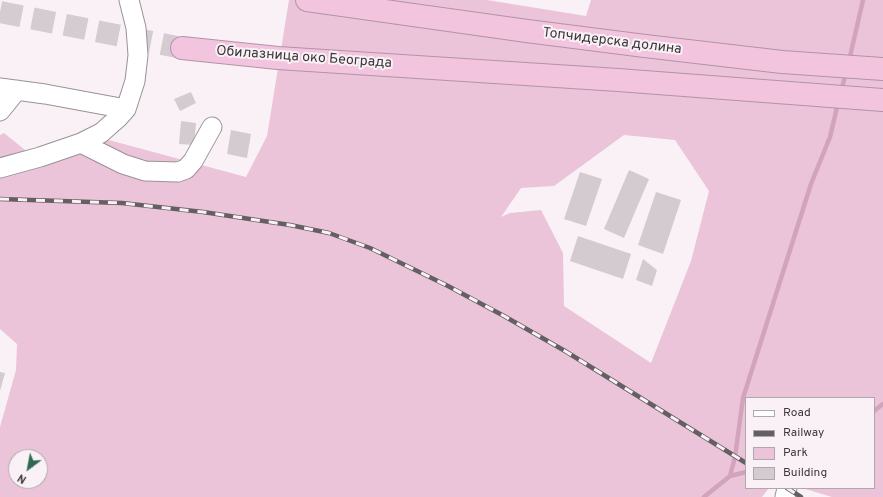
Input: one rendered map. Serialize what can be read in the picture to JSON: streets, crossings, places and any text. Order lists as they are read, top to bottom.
{
  "streets": {
    "highway": ["Топчидерска долина", "Обилазница око Београда"]
  },
  "legend": [
    "Road",
    "Railway",
    "Park",
    "Building"
  ],
  "north": "bottom left"
}
